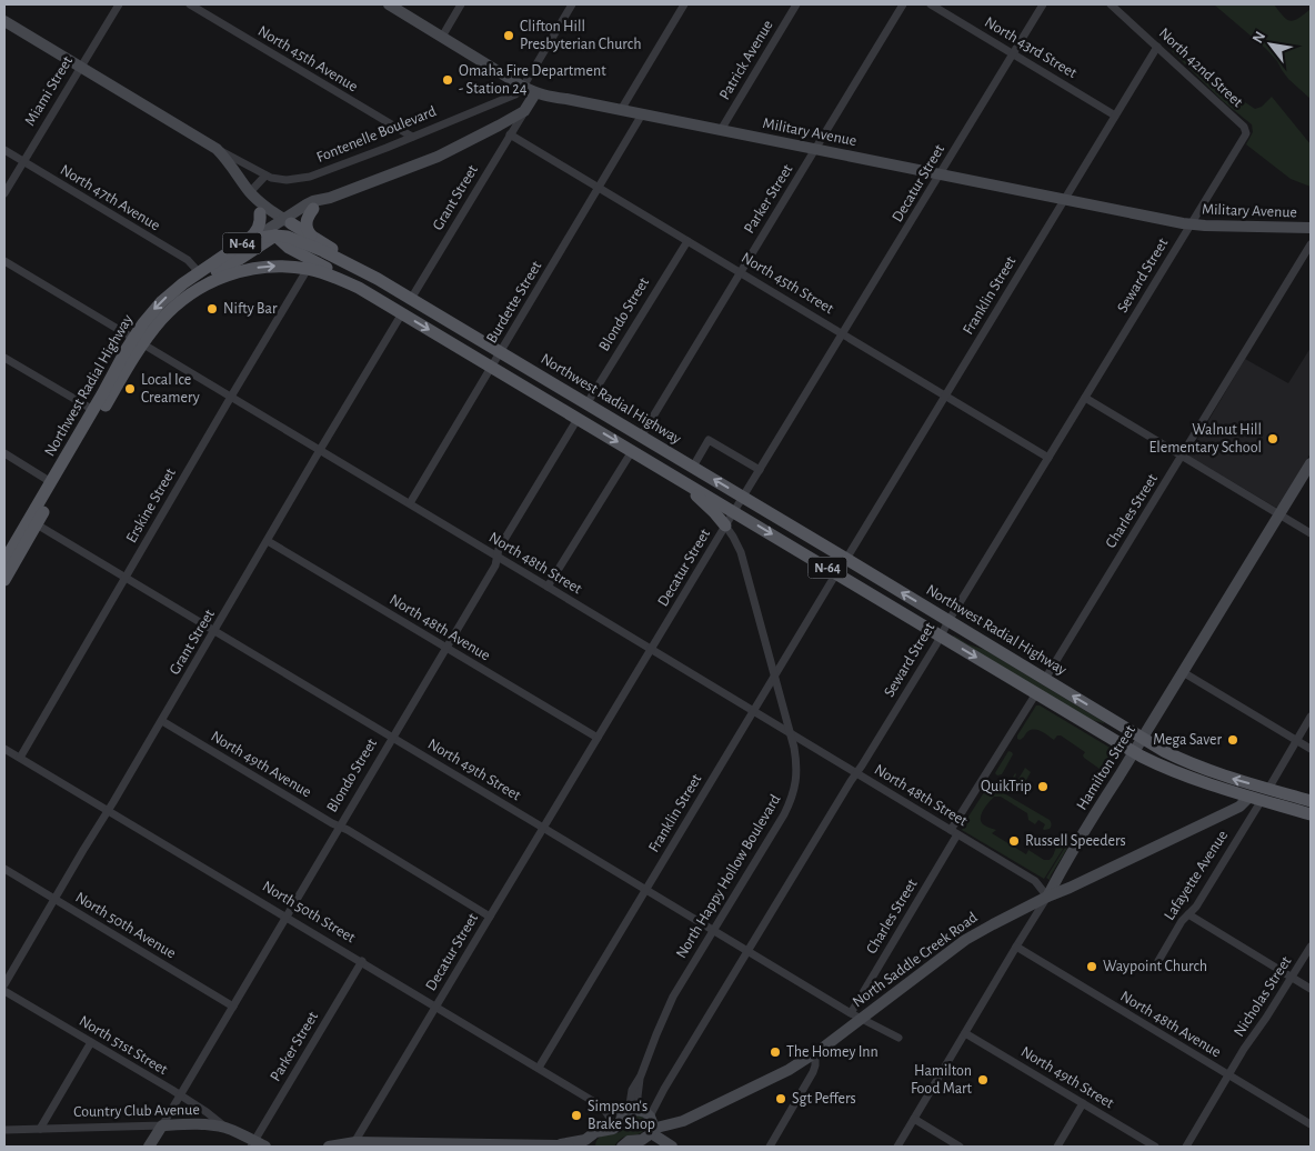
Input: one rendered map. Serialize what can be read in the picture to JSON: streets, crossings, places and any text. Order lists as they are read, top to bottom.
{
  "streets": {
    "main road": [
      "Military Avenue",
      "Fontenelle Boulevard",
      "N-64",
      "Blondo Street",
      "Northwest Radial Highway",
      "Hamilton Street",
      "North 50th Street",
      "North Saddle Creek Road",
      "Country Club Avenue"
    ],
    "street": [
      "North 43rd Street",
      "North 45th Avenue",
      "Patrick Avenue",
      "North 42nd Street",
      "Miami Street",
      "Decatur Street",
      "North 47th Avenue",
      "Grant Street",
      "Parker Street",
      "Seward Street",
      "North 45th Street",
      "Franklin Street",
      "Burdette Street",
      "Erskine Street",
      "Charles Street",
      "North 48th Street",
      "North 48th Avenue",
      "North 49th Avenue",
      "North 49th Street",
      "Lafayette Avenue",
      "North Happy Hollow Boulevard",
      "North 50th Avenue",
      "Nicholas Street",
      "North 51st Street"
    ]
  },
  "crossings": [
    ["North 43rd Street", "Decatur Street"],
    ["North 43rd Street", "Franklin Street"],
    ["North 45th Avenue", "Fontenelle Boulevard"],
    ["Patrick Avenue", "Military Avenue"],
    ["North 42nd Street", "Seward Street"],
    ["North 42nd Street", "Franklin Street"],
    ["Miami Street", "Fontenelle Boulevard"],
    ["Miami Street", "North 47th Avenue"],
    ["Military Avenue", "Decatur Street"],
    ["Military Avenue", "Parker Street"],
    ["Military Avenue", "Seward Street"],
    ["Military Avenue", "Franklin Street"],
    ["Military Avenue", "Burdette Street"],
    ["Decatur Street", "North 45th Street"],
    ["Decatur Street", "Northwest Radial Highway"],
    ["Decatur Street", "North 48th Street"],
    ["Decatur Street", "North 48th Avenue"],
    ["Decatur Street", "North 49th Avenue"],
    ["Decatur Street", "North 49th Street"],
    ["Decatur Street", "North Happy Hollow Boulevard"],
    ["Decatur Street", "North 50th Street"],
    ["North 47th Avenue", "Northwest Radial Highway"],
    ["Grant Street", "North 45th Street"],
    ["Grant Street", "Northwest Radial Highway"],
    ["Grant Street", "North 48th Street"],
    ["Grant Street", "North 48th Avenue"],
    ["Grant Street", "North 49th Avenue"],
    ["Grant Street", "North 49th Street"],
    ["Grant Street", "North 50th Street"],
    ["Grant Street", "North 50th Avenue"],
    ["Parker Street", "North 45th Street"],
    ["Parker Street", "Northwest Radial Highway"],
    ["Parker Street", "North 50th Street"],
    ["Parker Street", "Country Club Avenue"],
    ["Seward Street", "North 45th Street"],
    ["Seward Street", "Northwest Radial Highway"],
    ["Seward Street", "North 48th Street"],
    ["Seward Street", "North 49th Street"],
    ["Seward Street", "North Happy Hollow Boulevard"],
    ["Seward Street", "North 50th Street"],
    ["Seward Street", "North Saddle Creek Road"],
    ["North 45th Street", "Franklin Street"],
    ["North 45th Street", "Burdette Street"],
    ["North 45th Street", "Blondo Street"],
    ["Franklin Street", "Northwest Radial Highway"],
    ["Franklin Street", "North 48th Street"],
    ["Franklin Street", "North 49th Street"],
    ["Franklin Street", "North Happy Hollow Boulevard"],
    ["Franklin Street", "North 50th Street"],
    ["Burdette Street", "Northwest Radial Highway"],
    ["Burdette Street", "North 48th Street"],
    ["Blondo Street", "Northwest Radial Highway"],
    ["Blondo Street", "North 48th Street"],
    ["Blondo Street", "North 48th Avenue"],
    ["Blondo Street", "North 49th Avenue"],
    ["Blondo Street", "North 49th Street"],
    ["Blondo Street", "North 50th Street"],
    ["Blondo Street", "North 50th Avenue"],
    ["Blondo Street", "North 51st Street"],
    ["Blondo Street", "Country Club Avenue"],
    ["Northwest Radial Highway", "Erskine Street"],
    ["Northwest Radial Highway", "Charles Street"],
    ["Northwest Radial Highway", "North 48th Street"],
    ["Northwest Radial Highway", "Hamilton Street"],
    ["Northwest Radial Highway", "North 49th Street"],
    ["Northwest Radial Highway", "Lafayette Avenue"],
    ["Northwest Radial Highway", "North Saddle Creek Road"],
    ["Erskine Street", "North 48th Street"],
    ["Erskine Street", "North 49th Street"],
    ["Erskine Street", "North 50th Street"],
    ["Charles Street", "North 48th Street"],
    ["Charles Street", "North 49th Street"],
    ["Charles Street", "North Saddle Creek Road"],
    ["North 48th Street", "Hamilton Street"],
    ["North 48th Street", "North Happy Hollow Boulevard"],
    ["North 48th Street", "North Saddle Creek Road"],
    ["North 48th Avenue", "Hamilton Street"],
    ["North 48th Avenue", "Nicholas Street"],
    ["Hamilton Street", "North 49th Street"],
    ["Hamilton Street", "North Saddle Creek Road"],
    ["North 49th Street", "North Happy Hollow Boulevard"],
    ["North 49th Street", "North Saddle Creek Road"],
    ["Lafayette Avenue", "North Saddle Creek Road"],
    ["North Happy Hollow Boulevard", "North 50th Street"],
    ["North Happy Hollow Boulevard", "North Saddle Creek Road"],
    ["North 50th Street", "North Saddle Creek Road"],
    ["North 51st Street", "Country Club Avenue"]
  ],
  "places": [
    "Clifton Hill Presbyterian Church",
    "Omaha Fire Department - Station 24",
    "Nifty Bar",
    "Local Ice Creamery",
    "Walnut Hill Elementary School",
    "Mega Saver",
    "QuikTrip",
    "Russell Speeders",
    "Waypoint Church",
    "The Homey Inn",
    "Hamilton Food Mart",
    "Sgt Peffers",
    "Simpson's Brake Shop"
  ],
  "north": "top left"
}
